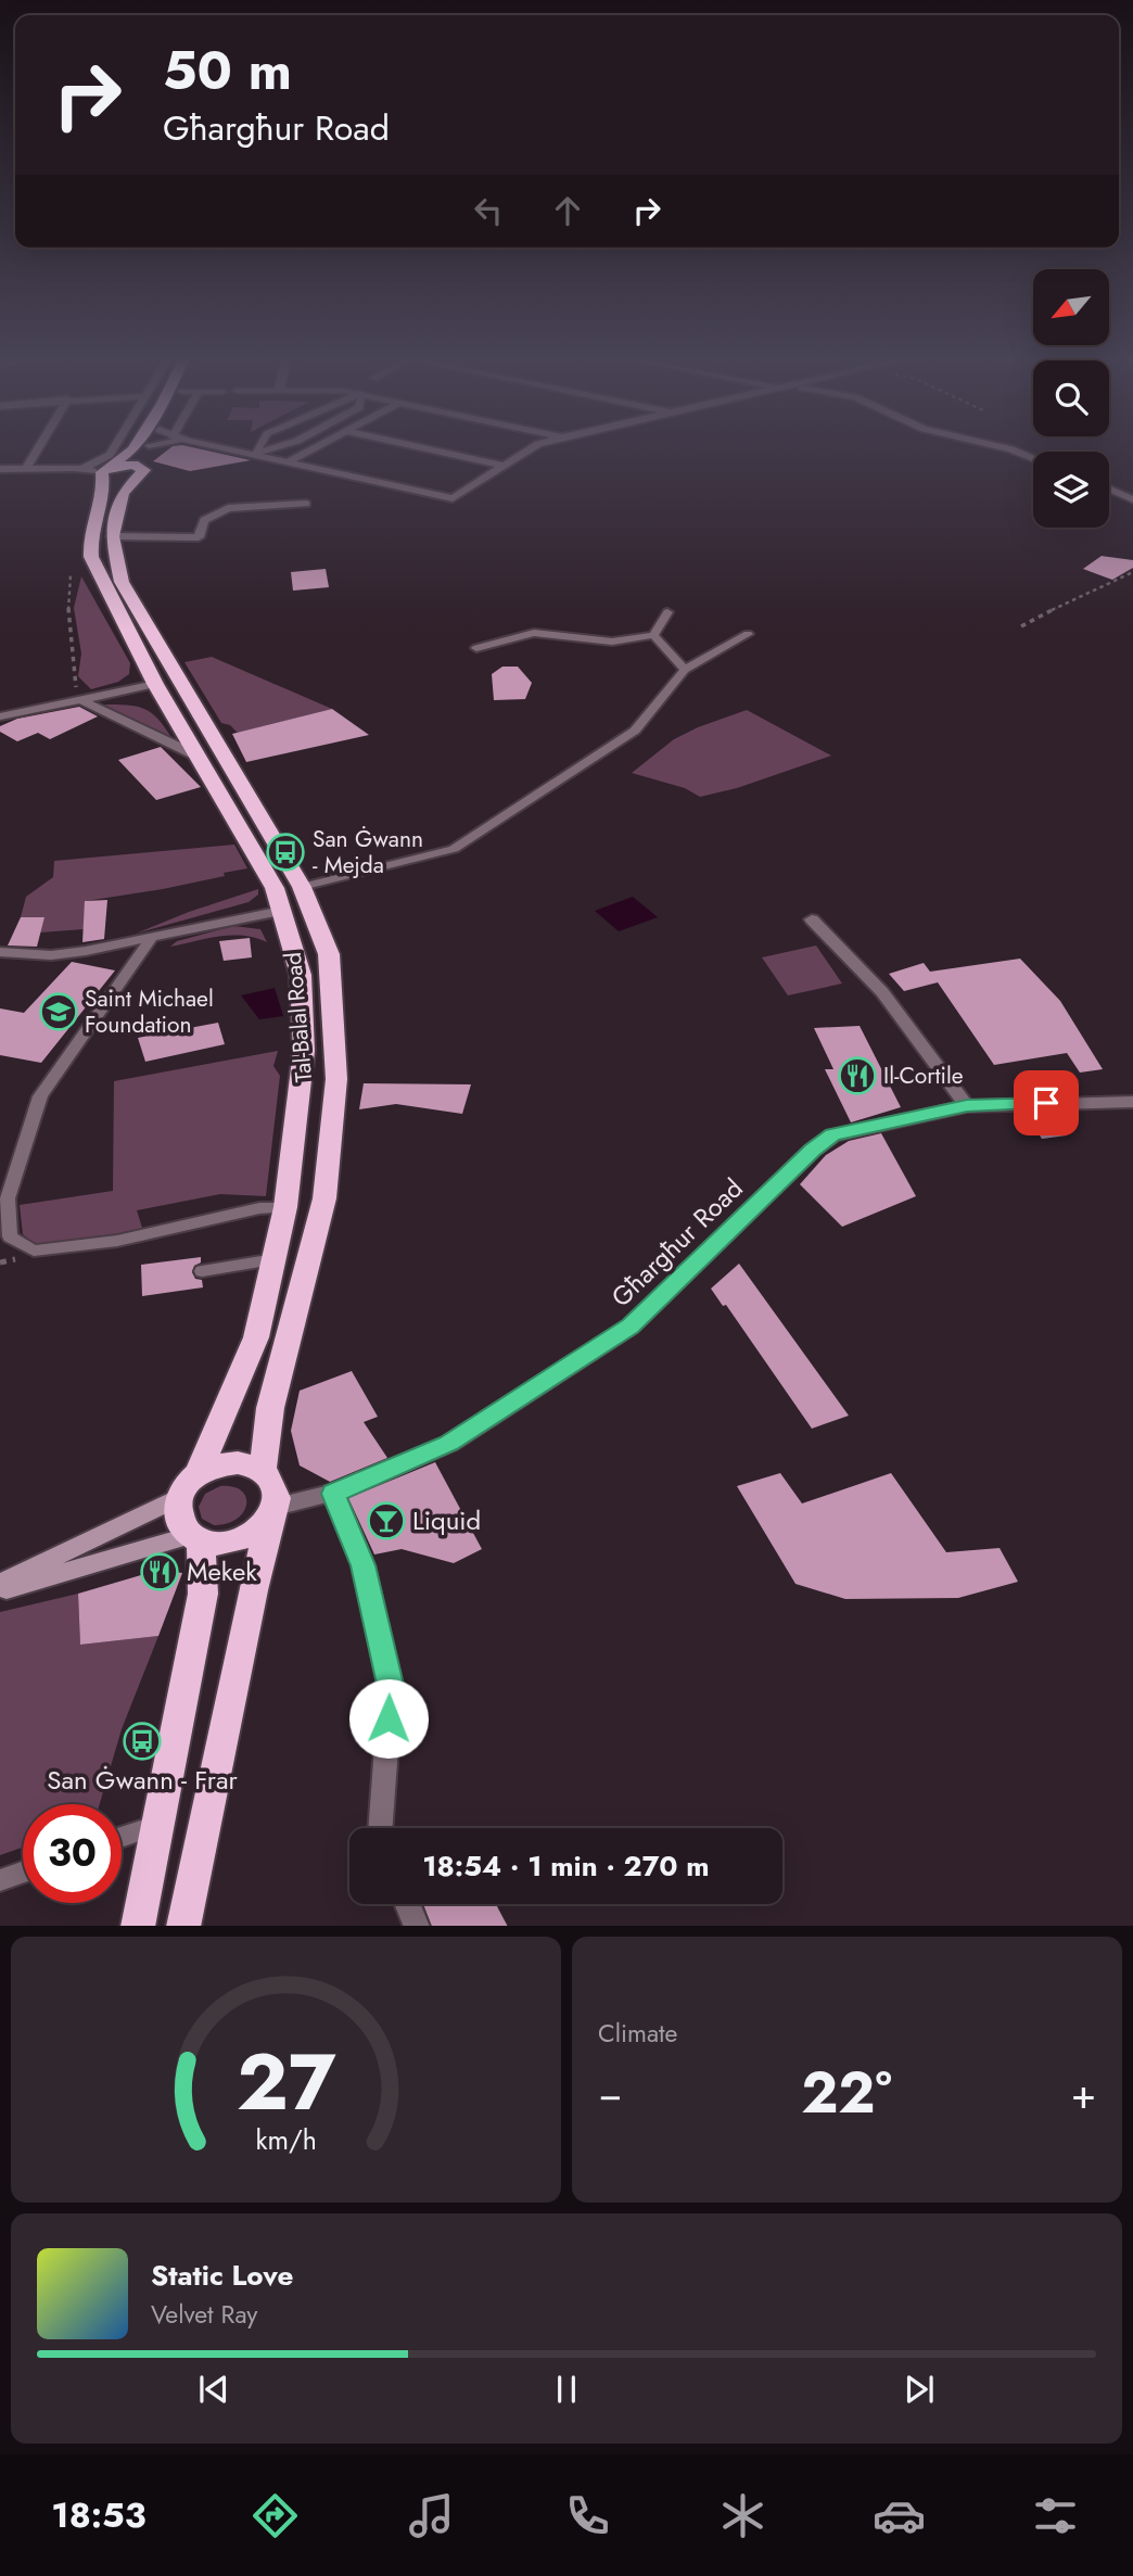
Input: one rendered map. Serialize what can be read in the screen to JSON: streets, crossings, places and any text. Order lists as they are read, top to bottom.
{
  "streets": {
    "highway": ["Tal-Balal Road"],
    "street": ["Għargħur Road"]
  },
  "crossings": [
    ["Tal-Balal Road", "Għargħur Road"]
  ],
  "places": {
    "bus stop": ["San Ġwann - Mejda", "San Ġwann - Frar"],
    "school or university": ["Saint Michael Foundation"],
    "restaurant": ["Il-Cortile", "Mekek"],
    "bar": ["Liquid"]
  },
  "north": "bottom left",
  "page": {
    "turn": ["50 m", "Għargħur Road"],
    "limit": "30",
    "trip": "18:54 · 1 min · 270 m",
    "tile": "Climate",
    "heat": ["−", "22°", "+"],
    "song": ["Static Love", "Velvet Ray"],
    "tabs": "18:53",
    "gauge": ["27", "km/h"]
  }
}
